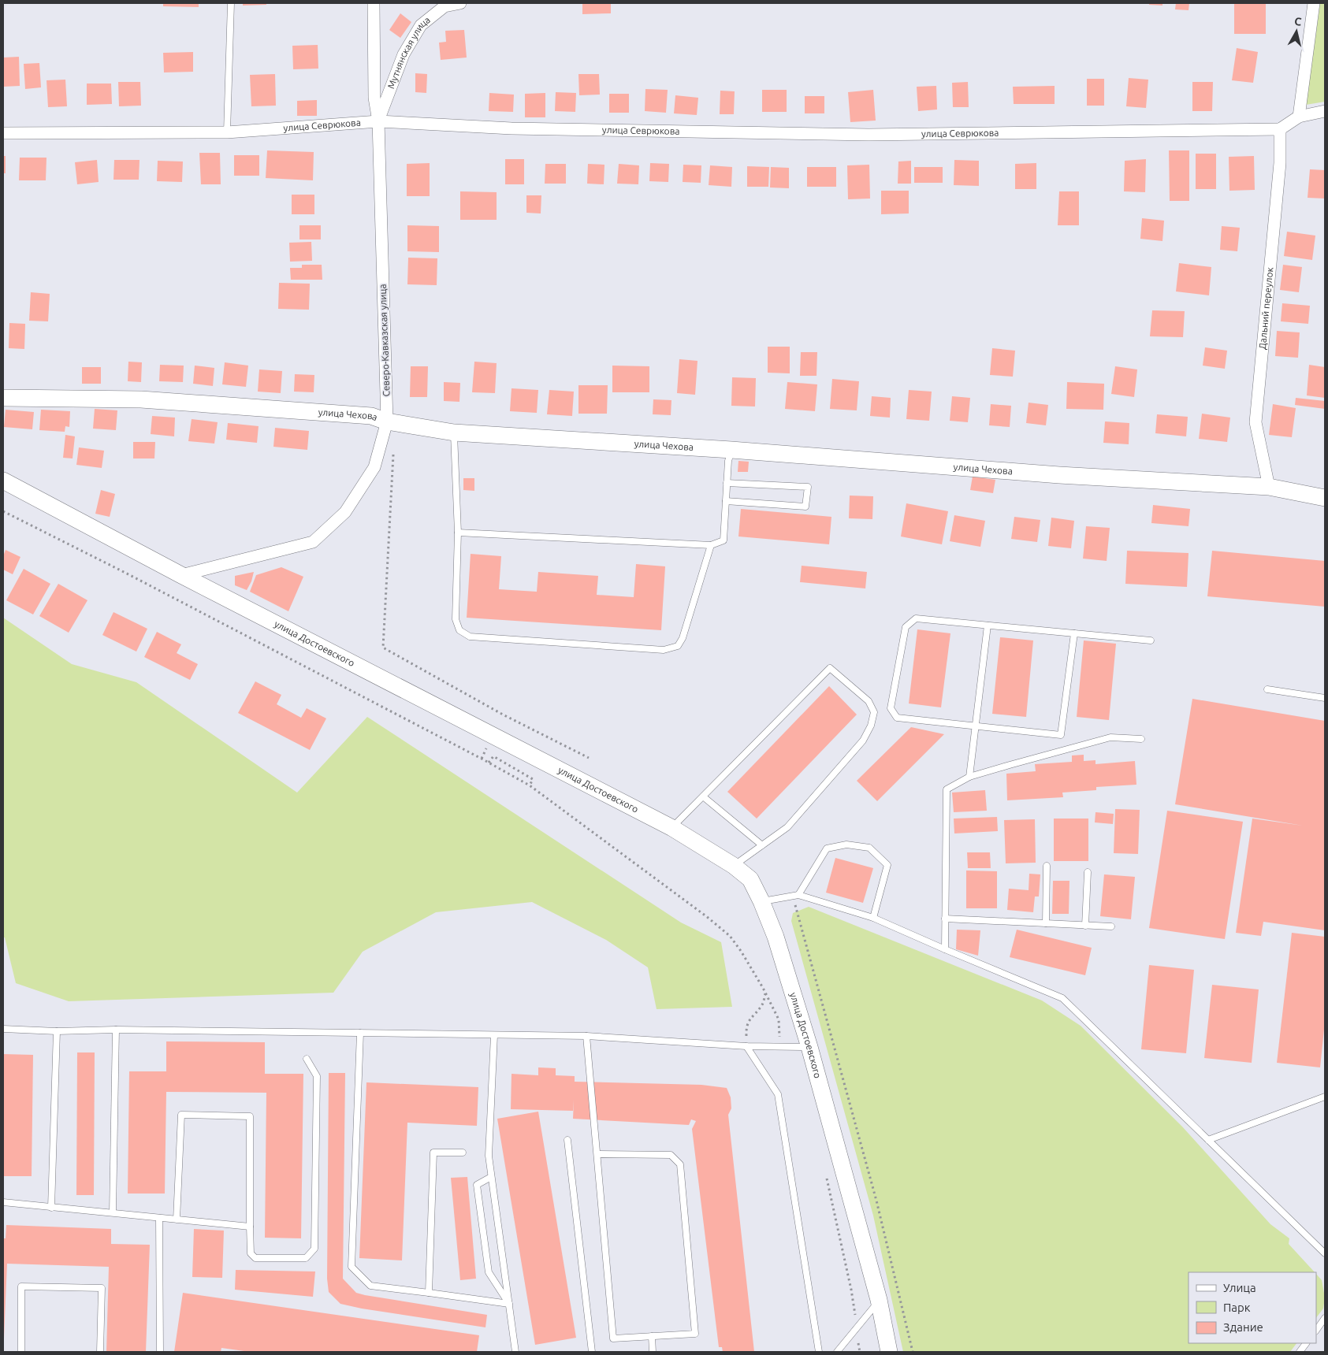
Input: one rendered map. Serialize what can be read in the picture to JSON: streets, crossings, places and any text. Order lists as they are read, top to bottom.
{
  "streets": {
    "main road": ["улица Чехова", "улица Достоевского"],
    "street": [
      "Мутнянская улица",
      "улица Севрюкова",
      "Дальний переулок",
      "Северо-Кавказская улица"
    ]
  },
  "crossings": [
    ["Мутнянская улица", "улица Севрюкова"],
    ["Мутнянская улица", "Северо-Кавказская улица"],
    ["улица Севрюкова", "Дальний переулок"],
    ["улица Севрюкова", "Северо-Кавказская улица"],
    ["Дальний переулок", "улица Чехова"],
    ["Северо-Кавказская улица", "улица Чехова"],
    ["Северо-Кавказская улица", "улица Достоевского"]
  ],
  "legend": ["Улица", "Парк", "Здание"],
  "north": "top"
}
